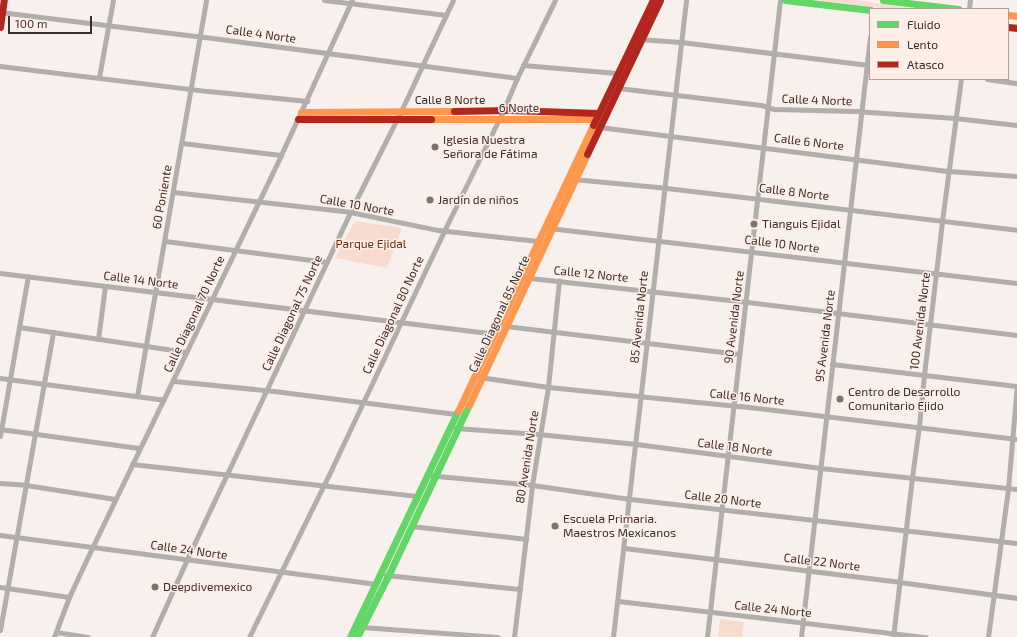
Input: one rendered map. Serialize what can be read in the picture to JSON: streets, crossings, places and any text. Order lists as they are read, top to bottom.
{
  "streets": {
    "main road": ["Calle 8 Norte", "6 Norte", "Calle Diagonal 85 Norte"],
    "street": [
      "Calle 4 Norte",
      "Calle 6 Norte",
      "60 Poniente",
      "Calle 10 Norte",
      "Calle 12 Norte",
      "Calle 14 Norte",
      "Calle Diagonal 75 Norte",
      "Calle Diagonal 70 Norte",
      "Calle Diagonal 80 Norte",
      "85 Avenida Norte",
      "90 Avenida Norte",
      "100 Avenida Norte",
      "95 Avenida Norte",
      "Calle 16 Norte",
      "Calle 18 Norte",
      "80 Avenida Norte",
      "Calle 20 Norte",
      "Calle 24 Norte",
      "Calle 22 Norte"
    ]
  },
  "crossings": [
    ["Calle 4 Norte", "60 Poniente"],
    ["Calle 4 Norte", "Calle Diagonal 75 Norte"],
    ["Calle 4 Norte", "Calle Diagonal 70 Norte"],
    ["Calle 4 Norte", "Calle Diagonal 85 Norte"],
    ["Calle 4 Norte", "Calle Diagonal 80 Norte"],
    ["Calle 4 Norte", "85 Avenida Norte"],
    ["Calle 4 Norte", "90 Avenida Norte"],
    ["Calle 4 Norte", "100 Avenida Norte"],
    ["Calle 4 Norte", "95 Avenida Norte"],
    ["Calle 8 Norte", "6 Norte"],
    ["Calle 8 Norte", "Calle Diagonal 75 Norte"],
    ["Calle 8 Norte", "Calle Diagonal 70 Norte"],
    ["Calle 8 Norte", "Calle Diagonal 85 Norte"],
    ["Calle 8 Norte", "Calle Diagonal 80 Norte"],
    ["Calle 8 Norte", "85 Avenida Norte"],
    ["Calle 8 Norte", "90 Avenida Norte"],
    ["Calle 8 Norte", "100 Avenida Norte"],
    ["Calle 8 Norte", "95 Avenida Norte"],
    ["6 Norte", "Calle Diagonal 75 Norte"],
    ["6 Norte", "Calle Diagonal 70 Norte"],
    ["6 Norte", "Calle Diagonal 85 Norte"],
    ["6 Norte", "Calle Diagonal 80 Norte"],
    ["Calle 6 Norte", "Calle Diagonal 85 Norte"],
    ["Calle 6 Norte", "85 Avenida Norte"],
    ["Calle 6 Norte", "90 Avenida Norte"],
    ["Calle 6 Norte", "100 Avenida Norte"],
    ["Calle 6 Norte", "95 Avenida Norte"],
    ["60 Poniente", "Calle 10 Norte"],
    ["60 Poniente", "Calle 14 Norte"],
    ["Calle 10 Norte", "Calle Diagonal 75 Norte"],
    ["Calle 10 Norte", "Calle Diagonal 70 Norte"],
    ["Calle 10 Norte", "Calle Diagonal 85 Norte"],
    ["Calle 10 Norte", "Calle Diagonal 80 Norte"],
    ["Calle 10 Norte", "85 Avenida Norte"],
    ["Calle 10 Norte", "90 Avenida Norte"],
    ["Calle 10 Norte", "100 Avenida Norte"],
    ["Calle 10 Norte", "95 Avenida Norte"],
    ["Calle 12 Norte", "Calle Diagonal 85 Norte"],
    ["Calle 12 Norte", "85 Avenida Norte"],
    ["Calle 12 Norte", "90 Avenida Norte"],
    ["Calle 12 Norte", "100 Avenida Norte"],
    ["Calle 12 Norte", "95 Avenida Norte"],
    ["Calle 12 Norte", "80 Avenida Norte"],
    ["Calle 14 Norte", "Calle Diagonal 75 Norte"],
    ["Calle 14 Norte", "Calle Diagonal 70 Norte"],
    ["Calle 14 Norte", "Calle Diagonal 85 Norte"],
    ["Calle 14 Norte", "Calle Diagonal 80 Norte"],
    ["Calle Diagonal 75 Norte", "Calle 24 Norte"],
    ["Calle Diagonal 70 Norte", "Calle 24 Norte"],
    ["Calle Diagonal 85 Norte", "Calle 16 Norte"],
    ["Calle Diagonal 85 Norte", "Calle 18 Norte"],
    ["Calle Diagonal 85 Norte", "Calle 20 Norte"],
    ["Calle Diagonal 85 Norte", "Calle 24 Norte"],
    ["Calle Diagonal 80 Norte", "Calle 24 Norte"],
    ["85 Avenida Norte", "Calle 16 Norte"],
    ["85 Avenida Norte", "Calle 18 Norte"],
    ["85 Avenida Norte", "Calle 20 Norte"],
    ["85 Avenida Norte", "Calle 24 Norte"],
    ["85 Avenida Norte", "Calle 22 Norte"],
    ["90 Avenida Norte", "Calle 16 Norte"],
    ["90 Avenida Norte", "Calle 18 Norte"],
    ["90 Avenida Norte", "Calle 20 Norte"],
    ["90 Avenida Norte", "Calle 24 Norte"],
    ["90 Avenida Norte", "Calle 22 Norte"],
    ["100 Avenida Norte", "Calle 16 Norte"],
    ["100 Avenida Norte", "Calle 18 Norte"],
    ["100 Avenida Norte", "Calle 20 Norte"],
    ["100 Avenida Norte", "Calle 24 Norte"],
    ["100 Avenida Norte", "Calle 22 Norte"],
    ["95 Avenida Norte", "Calle 16 Norte"],
    ["95 Avenida Norte", "Calle 18 Norte"],
    ["95 Avenida Norte", "Calle 20 Norte"],
    ["95 Avenida Norte", "Calle 24 Norte"],
    ["95 Avenida Norte", "Calle 22 Norte"],
    ["Calle 16 Norte", "80 Avenida Norte"],
    ["Calle 18 Norte", "80 Avenida Norte"],
    ["80 Avenida Norte", "Calle 20 Norte"]
  ],
  "parks": ["Parque Ejidal"],
  "places": [
    "Iglesia Nuestra Señora de Fátima",
    "Jardín de niños",
    "Tianguis Ejidal",
    "Centro de Desarrollo Comunitario Ejido",
    "Escuela Primaria. Maestros Mexicanos",
    "Deepdivemexico"
  ],
  "legend": ["Fluido", "Lento", "Atasco"],
  "scale_bar": "100 m"
}
